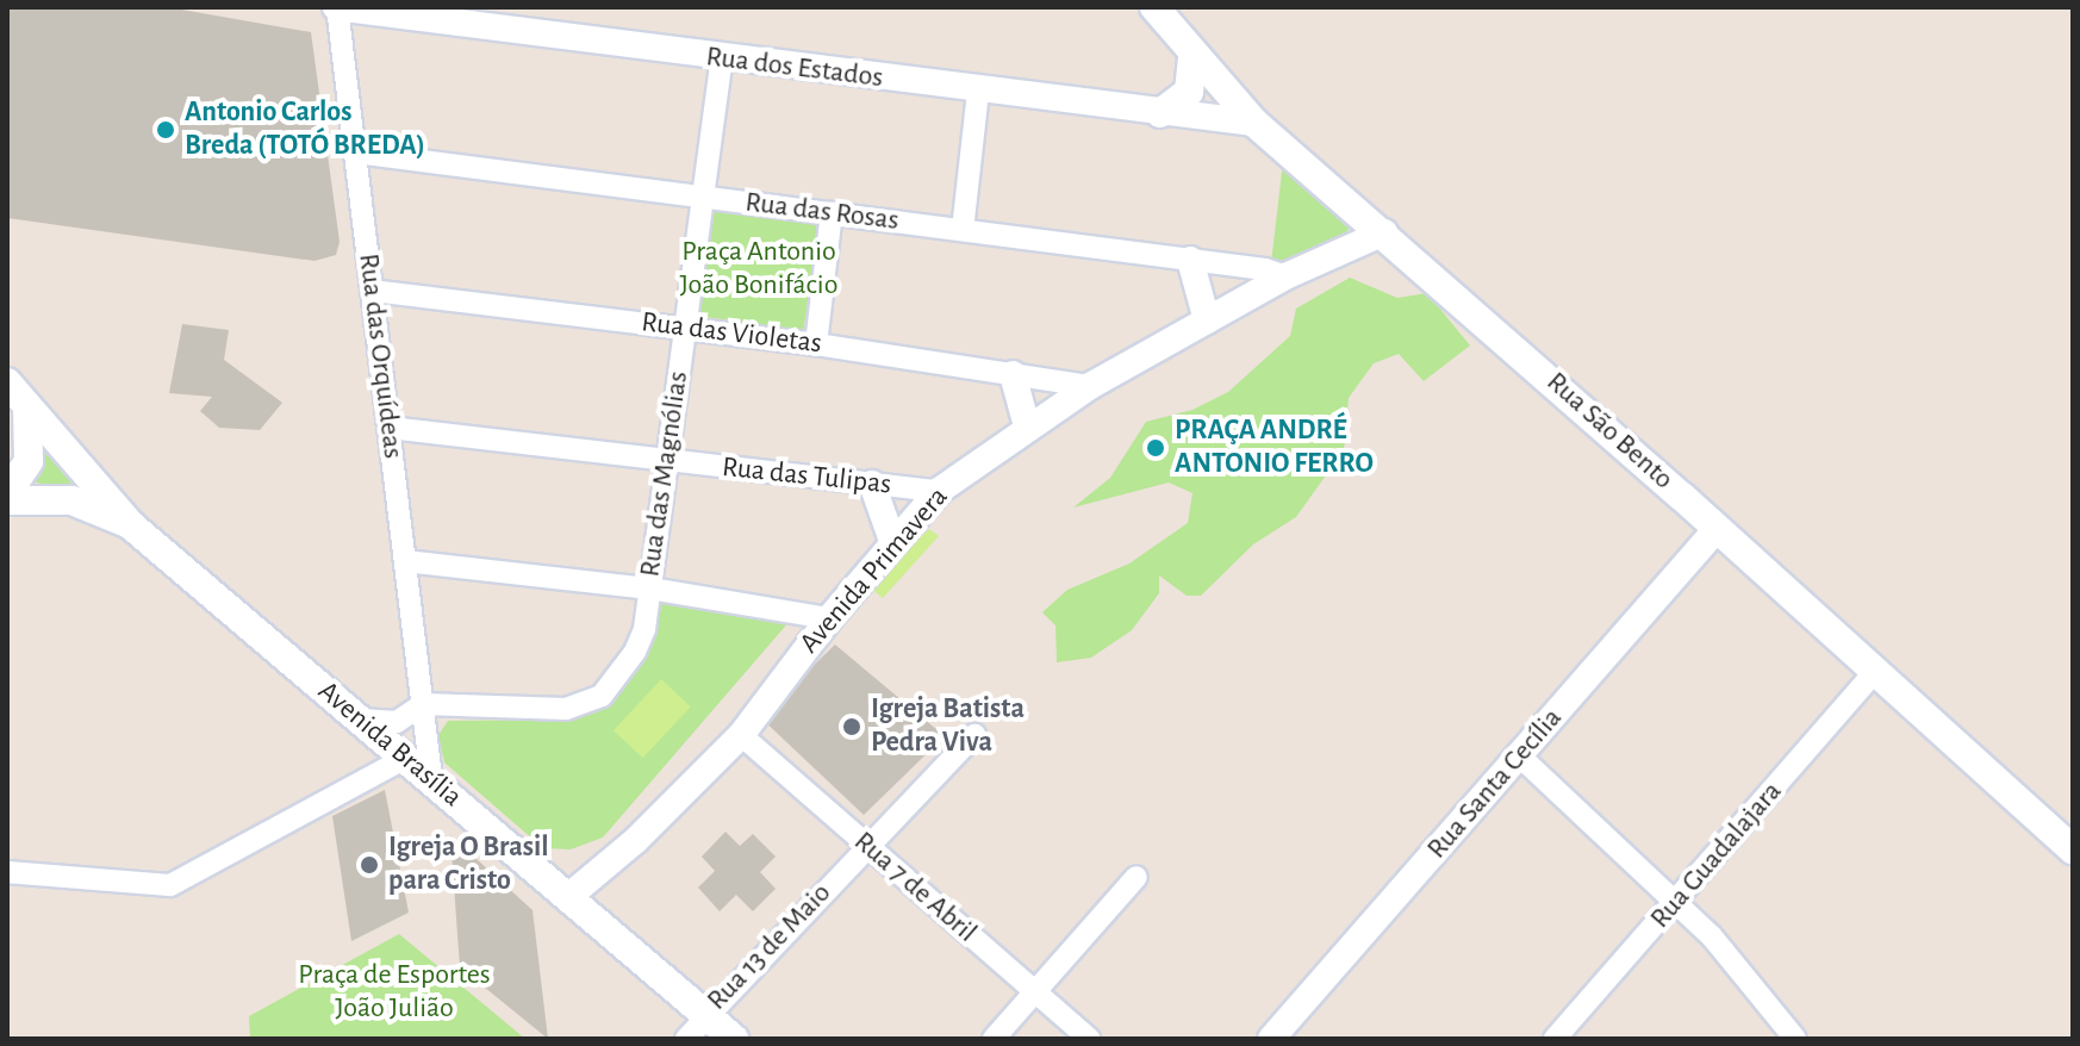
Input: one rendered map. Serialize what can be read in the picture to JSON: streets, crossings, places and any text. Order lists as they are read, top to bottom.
{
  "streets": {
    "main road": ["Rua São Bento", "Avenida Brasília"],
    "street": [
      "Rua dos Estados",
      "Rua das Rosas",
      "Rua das Violetas",
      "Rua das Orquídeas",
      "Rua das Magnólias",
      "Rua das Tulipas",
      "Avenida Primavera",
      "Rua Santa Cecília",
      "Rua Guadalajara",
      "Rua 7 de Abril",
      "Rua 13 de Maio"
    ]
  },
  "crossings": [
    ["Rua dos Estados", "Rua das Orquídeas"],
    ["Rua dos Estados", "Rua São Bento"],
    ["Rua dos Estados", "Rua das Magnólias"],
    ["Rua das Rosas", "Rua das Orquídeas"],
    ["Rua das Rosas", "Rua das Magnólias"],
    ["Rua das Rosas", "Avenida Primavera"],
    ["Rua das Violetas", "Rua das Orquídeas"],
    ["Rua das Violetas", "Rua das Magnólias"],
    ["Rua das Violetas", "Avenida Primavera"],
    ["Rua das Orquídeas", "Rua das Magnólias"],
    ["Rua das Orquídeas", "Rua das Tulipas"],
    ["Rua das Orquídeas", "Avenida Brasília"],
    ["Rua São Bento", "Avenida Primavera"],
    ["Rua São Bento", "Rua Santa Cecília"],
    ["Rua São Bento", "Rua Guadalajara"],
    ["Rua das Magnólias", "Rua das Tulipas"],
    ["Rua das Tulipas", "Avenida Primavera"],
    ["Avenida Primavera", "Avenida Brasília"],
    ["Avenida Primavera", "Rua 7 de Abril"],
    ["Avenida Brasília", "Rua 13 de Maio"],
    ["Rua 7 de Abril", "Rua 13 de Maio"]
  ],
  "parks": ["Praça Antonio João Bonifácio", "Praça de Esportes João Julião"],
  "places": [
    "Antonio Carlos Breda (TOTÓ BREDA)",
    "PRAÇA ANDRÉ ANTONIO FERRO",
    "Igreja Batista Pedra Viva",
    "Igreja O Brasil para Cristo"
  ]
}
